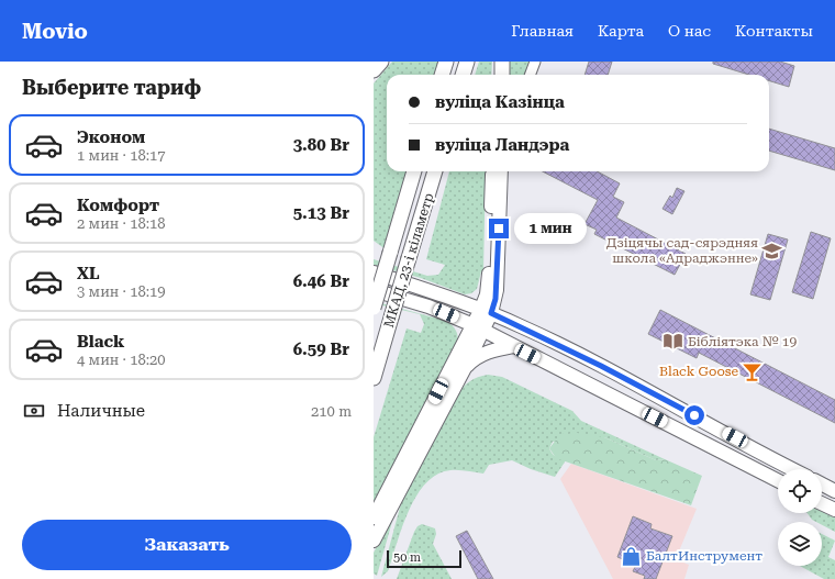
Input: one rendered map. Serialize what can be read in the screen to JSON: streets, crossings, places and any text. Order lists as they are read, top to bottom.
{
  "streets": {
    "highway": ["МКАД, 23-і кіламетр"]
  },
  "places": {
    "school or university": ["Дзіцячы сад-сярэдняя школа «Адраджэнне»"],
    "library": ["Бібліятэка № 19"],
    "bar": ["Black Goose"],
    "shop": ["БалтИнструмент"]
  },
  "scale_bar": "50 m",
  "page": {
    "header": "Movio",
    "nav": [
      "Главная",
      "Карта",
      "О нас",
      "Контакты"
    ],
    "heading": "Выберите тариф",
    "banner": ["вуліца Казінца", "вуліца Ландэра"],
    "list": [
      {
        "name": "Эконом",
        "note": "1 мин · 18:17",
        "value": "3.80 Br"
      },
      {
        "name": "Комфорт",
        "note": "2 мин · 18:18",
        "value": "5.13 Br"
      },
      {
        "name": "XL",
        "note": "3 мин · 18:19",
        "value": "6.46 Br"
      },
      {
        "name": "Black",
        "note": "4 мин · 18:20",
        "value": "6.59 Br"
      }
    ],
    "bubble": "1 мин",
    "pay": ["Наличные", "210 m"],
    "buttons": "Заказать",
    "scale": "50 m"
  }
}
